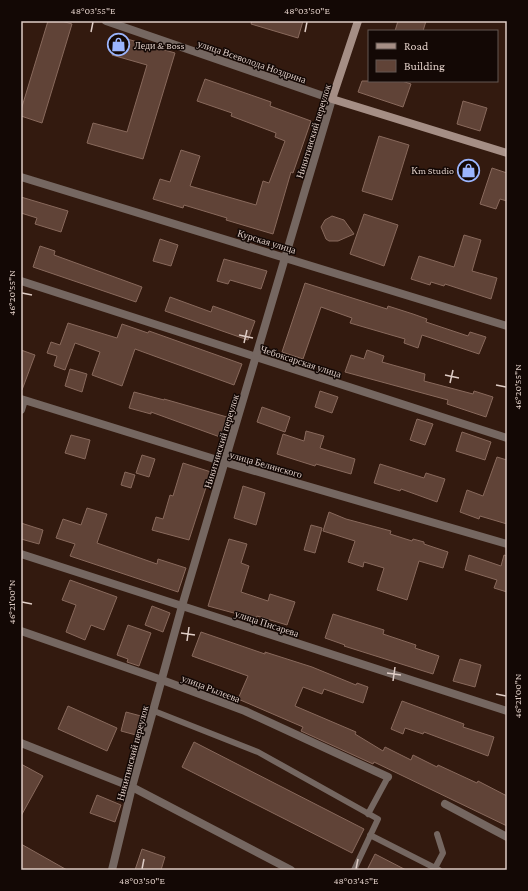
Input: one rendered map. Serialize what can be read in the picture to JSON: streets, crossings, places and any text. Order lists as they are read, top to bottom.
{
  "streets": {
    "main road": ["улица Всеволода Ноздрина", "Никитинский переулок"],
    "street": [
      "Курская улица",
      "Чебоксарская улица",
      "улица Белинского",
      "улица Писарева",
      "улица Рылеева"
    ]
  },
  "crossings": [
    ["улица Всеволода Ноздрина", "Никитинский переулок"],
    ["Никитинский переулок", "Курская улица"],
    ["Никитинский переулок", "Чебоксарская улица"],
    ["Никитинский переулок", "улица Белинского"],
    ["Никитинский переулок", "улица Писарева"],
    ["Никитинский переулок", "улица Рылеева"]
  ],
  "places": {
    "shop": ["Леди & Boss", "Кm Studio"]
  },
  "legend": ["Road", "Building"],
  "coordinates": [
    "48°03'55\"E",
    "48°03'50\"E",
    "46°20'55\"N",
    "46°21'00\"N",
    "48°03'45\"E"
  ]
}
